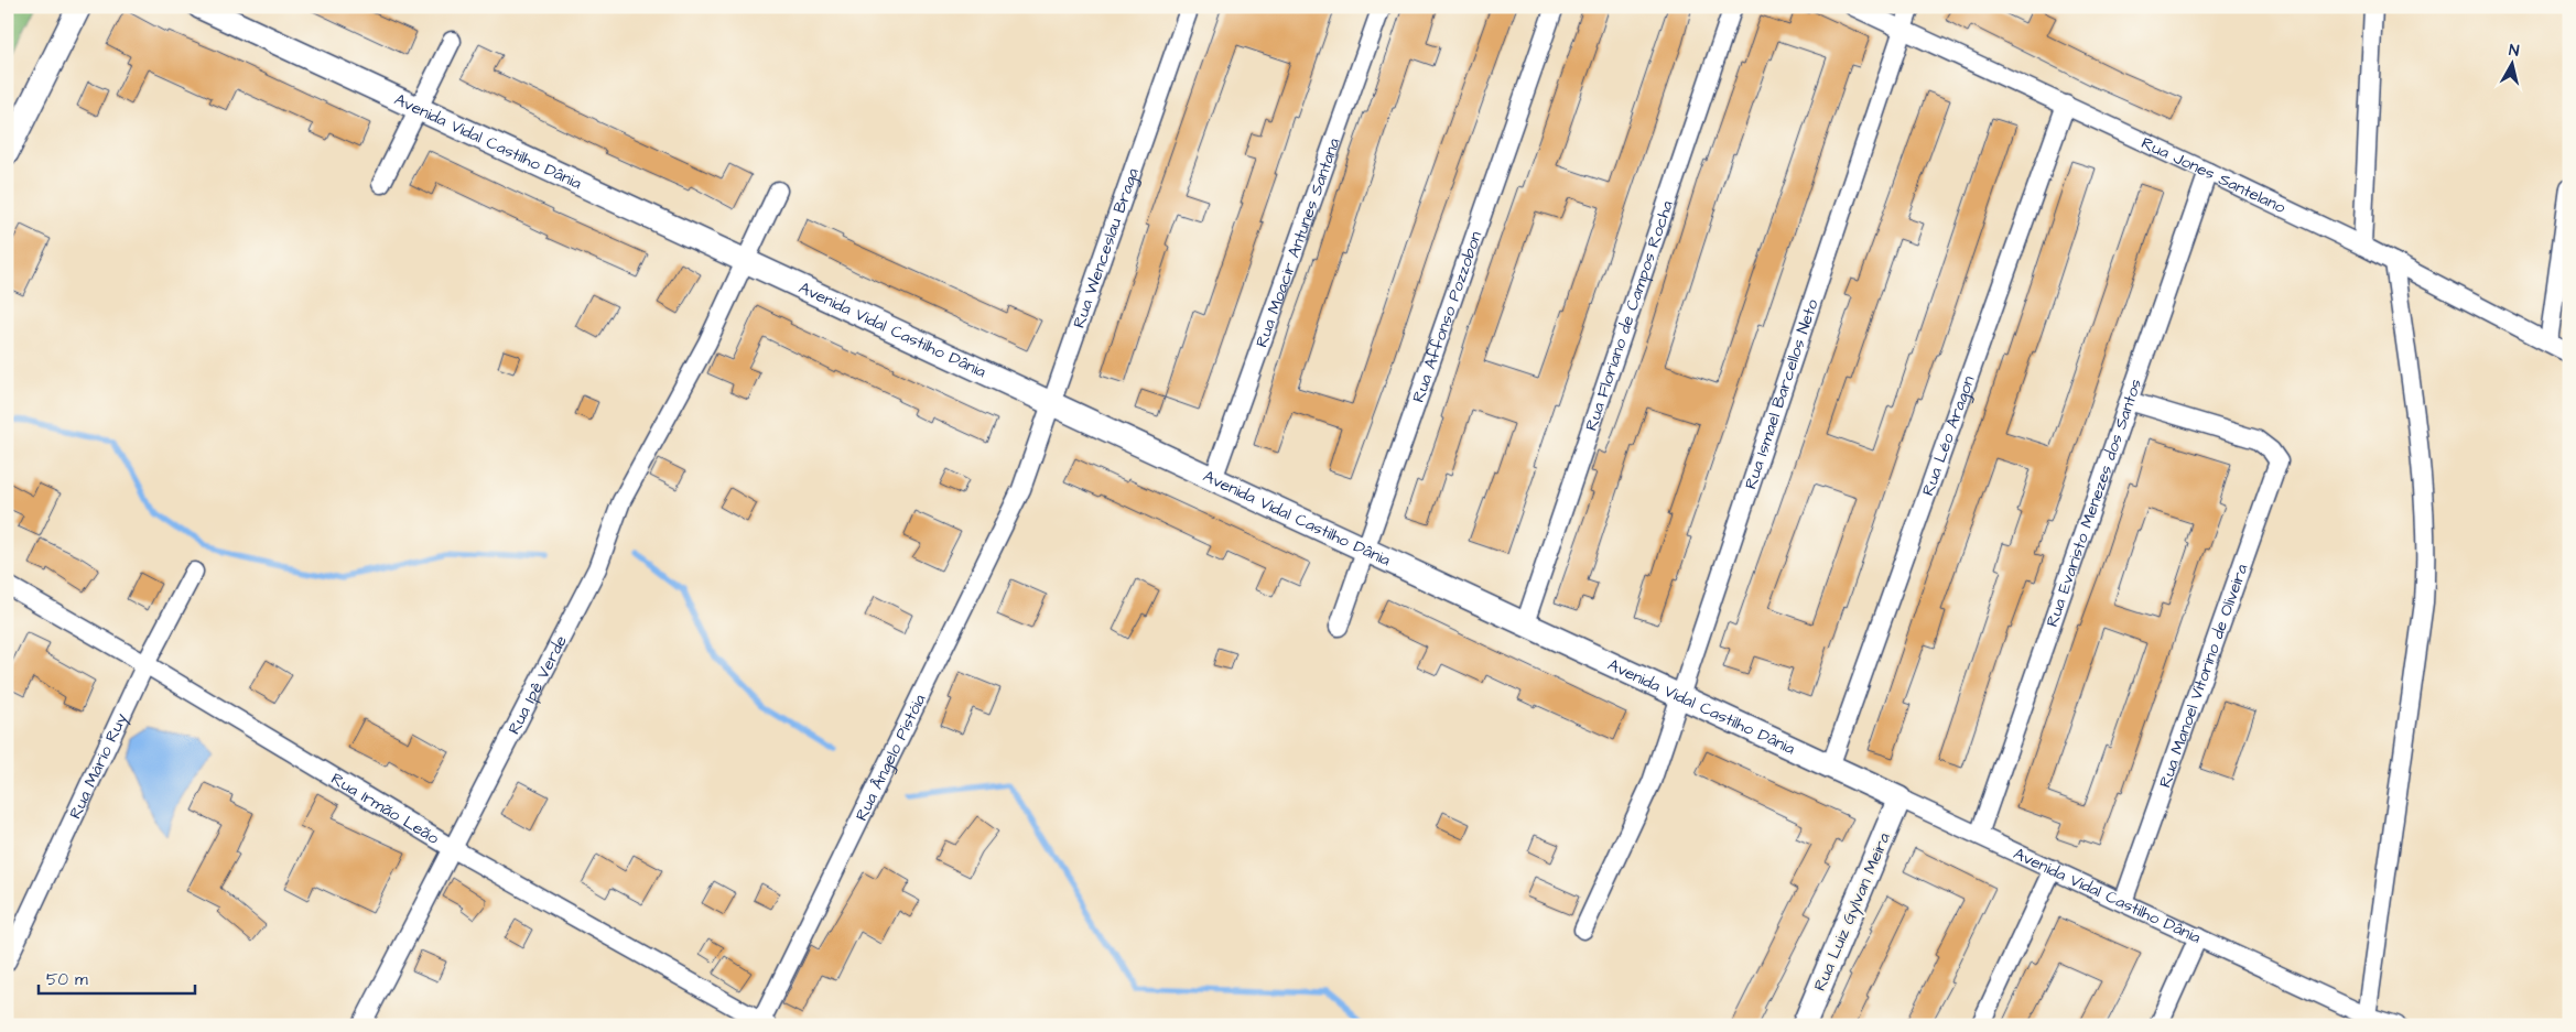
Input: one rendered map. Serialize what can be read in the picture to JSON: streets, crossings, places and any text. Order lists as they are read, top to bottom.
{
  "streets": {
    "street": [
      "Avenida Vidal Castilho Dânia",
      "Rua Jones Santelano",
      "Rua Moacir Antunes Santana",
      "Rua Wenceslau Braga",
      "Rua Affonso Pozzobon",
      "Rua Floriano de Campos Rocha",
      "Rua Ismael Barcellos Neto",
      "Rua Léo Aragon",
      "Rua Evaristo Menezes dos Santos",
      "Rua Manoel Vitorino de Oliveira",
      "Rua Ipê Verde",
      "Rua Ângelo Pistóia",
      "Rua Mário Ruy",
      "Rua Irmão Leão",
      "Rua Luiz Gylvan Meira"
    ]
  },
  "crossings": [
    ["Avenida Vidal Castilho Dânia", "Rua Moacir Antunes Santana"],
    ["Avenida Vidal Castilho Dânia", "Rua Wenceslau Braga"],
    ["Avenida Vidal Castilho Dânia", "Rua Affonso Pozzobon"],
    ["Avenida Vidal Castilho Dânia", "Rua Floriano de Campos Rocha"],
    ["Avenida Vidal Castilho Dânia", "Rua Ismael Barcellos Neto"],
    ["Avenida Vidal Castilho Dânia", "Rua Léo Aragon"],
    ["Avenida Vidal Castilho Dânia", "Rua Evaristo Menezes dos Santos"],
    ["Avenida Vidal Castilho Dânia", "Rua Manoel Vitorino de Oliveira"],
    ["Avenida Vidal Castilho Dânia", "Rua Ipê Verde"],
    ["Avenida Vidal Castilho Dânia", "Rua Luiz Gylvan Meira"],
    ["Rua Jones Santelano", "Rua Ismael Barcellos Neto"],
    ["Rua Jones Santelano", "Rua Léo Aragon"],
    ["Rua Jones Santelano", "Rua Evaristo Menezes dos Santos"],
    ["Rua Wenceslau Braga", "Rua Ângelo Pistóia"],
    ["Rua Evaristo Menezes dos Santos", "Rua Manoel Vitorino de Oliveira"],
    ["Rua Ipê Verde", "Rua Irmão Leão"],
    ["Rua Ângelo Pistóia", "Rua Irmão Leão"],
    ["Rua Mário Ruy", "Rua Irmão Leão"]
  ],
  "scale_bar": "50 m",
  "north": "top"
}
